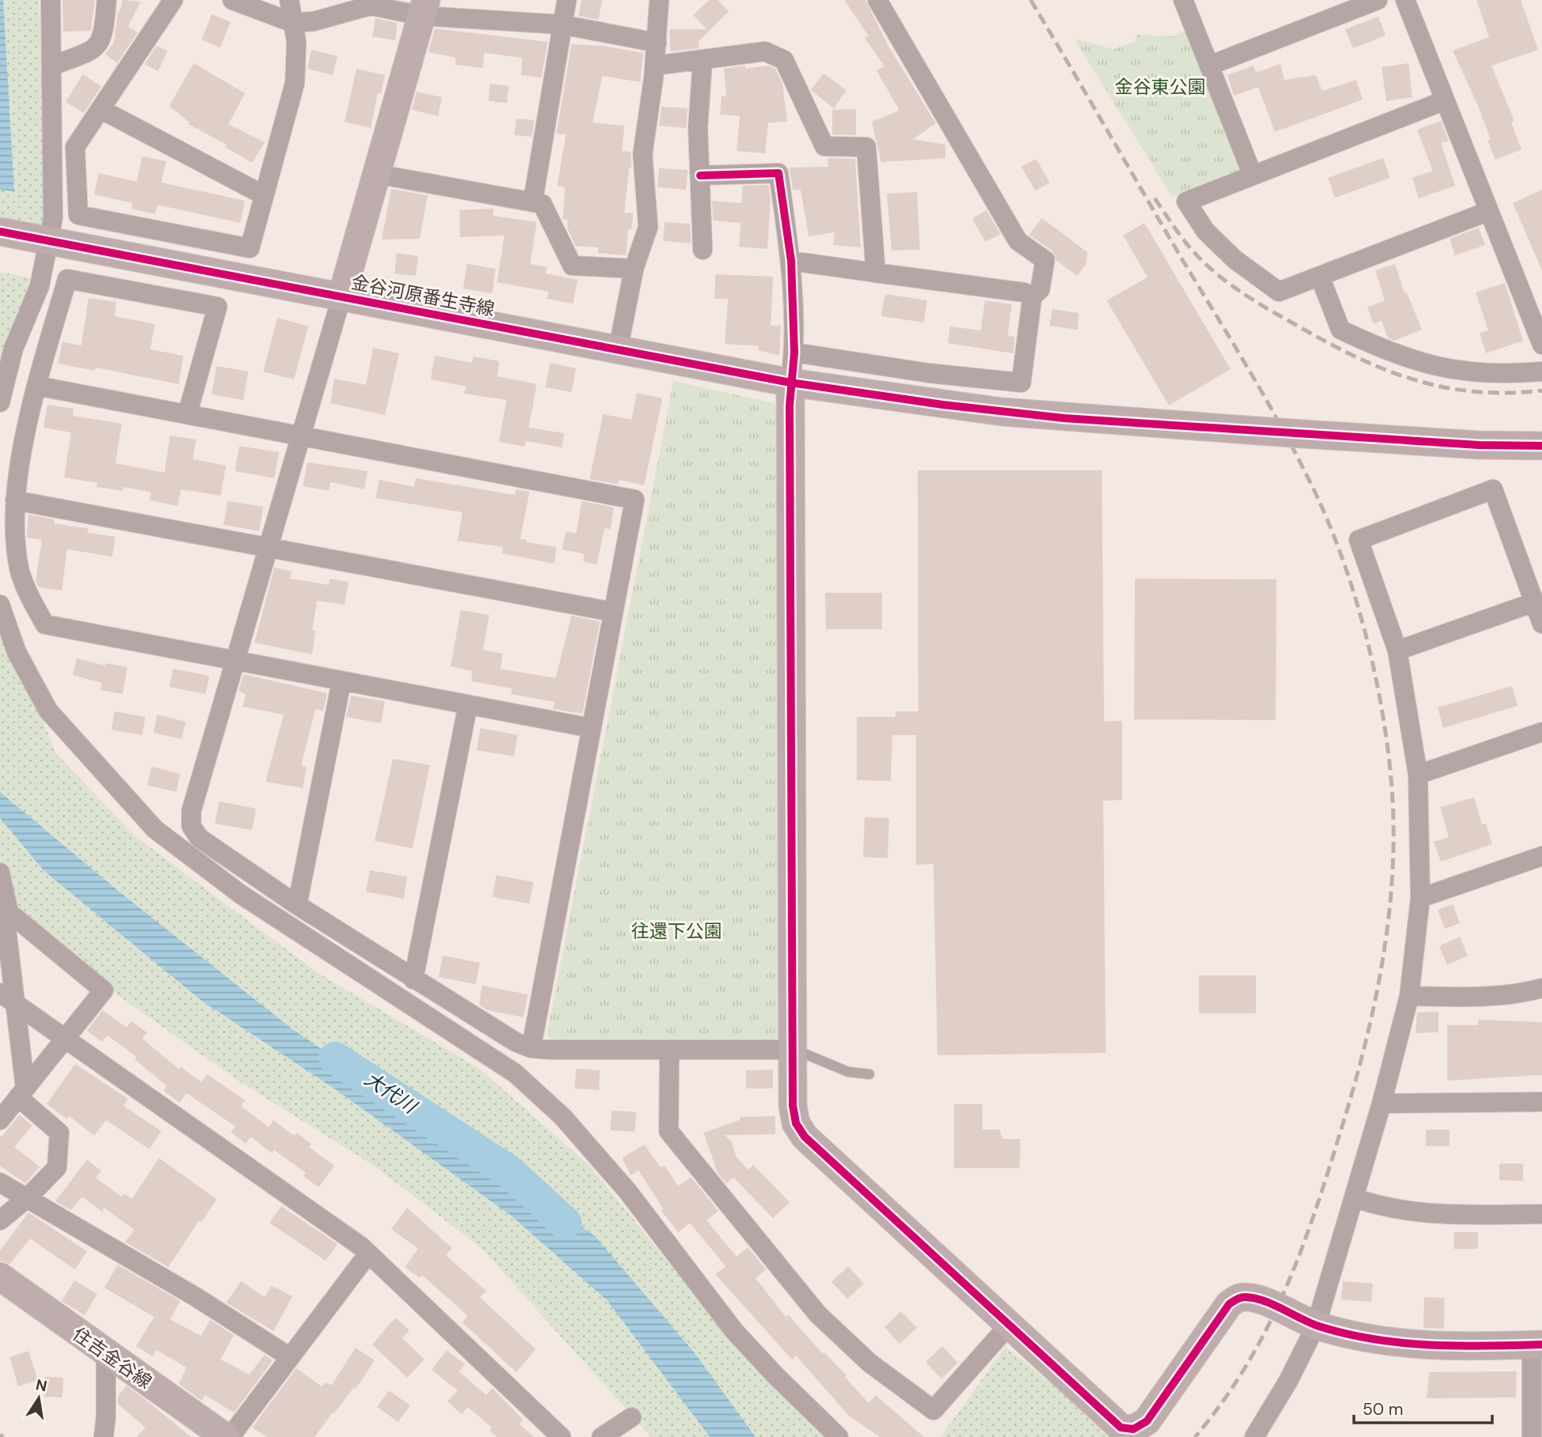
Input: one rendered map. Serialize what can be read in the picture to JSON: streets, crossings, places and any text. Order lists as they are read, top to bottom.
{
  "streets": {
    "street": ["金谷河原番生寺線", "住吉金谷線"]
  },
  "water": ["大代川"],
  "parks": ["金谷東公園", "往還下公園"],
  "scale_bar": "50 m",
  "north": "top"
}
